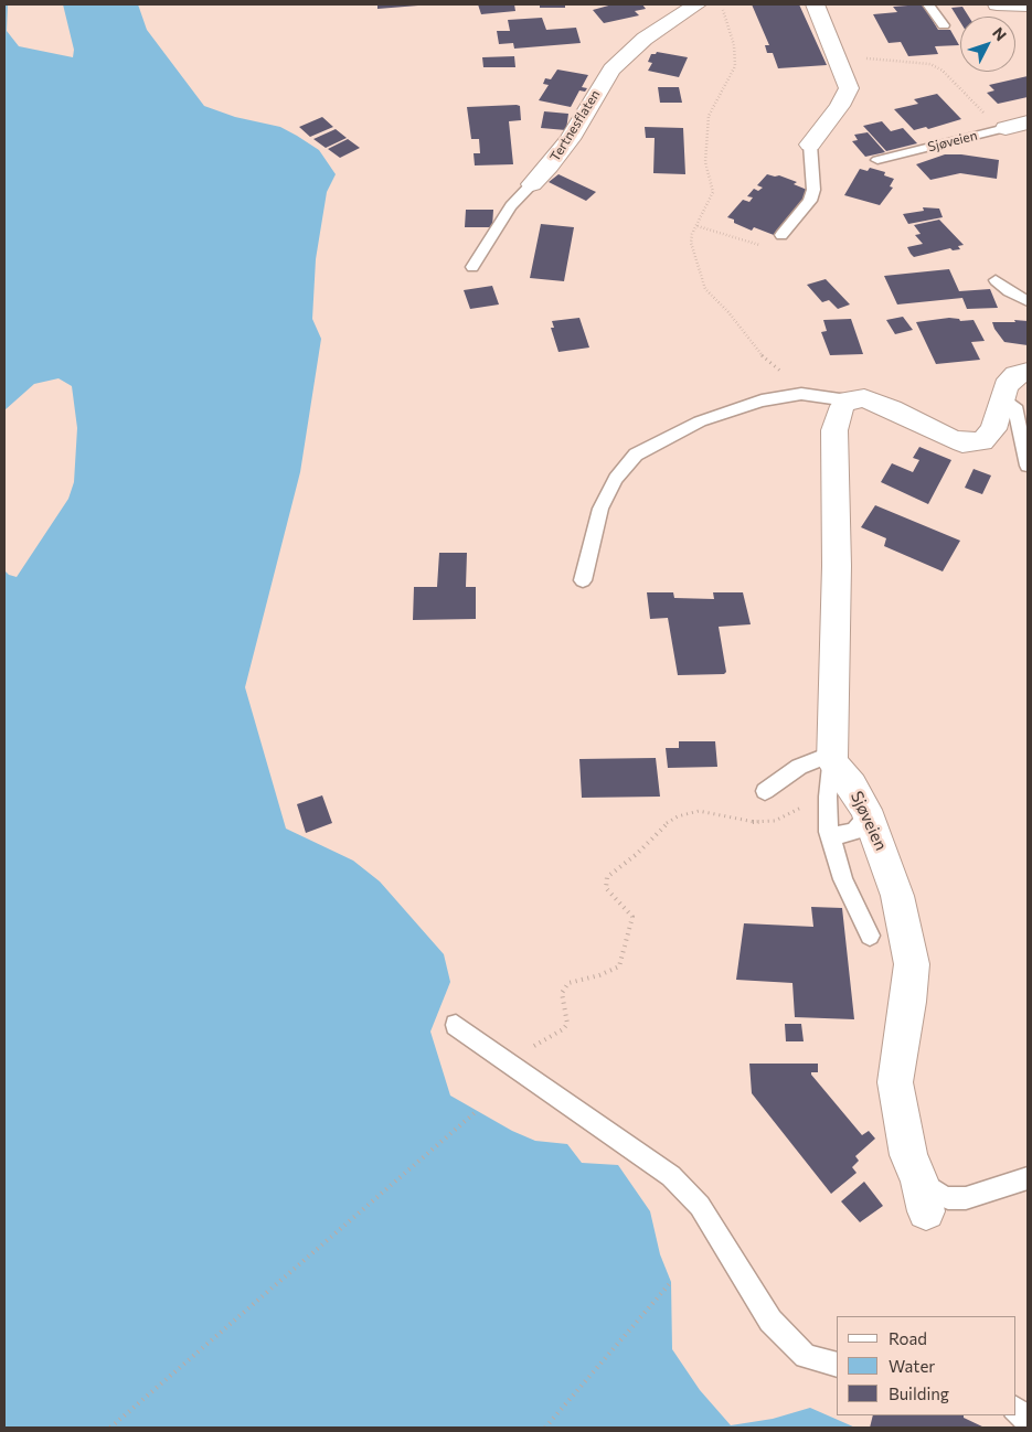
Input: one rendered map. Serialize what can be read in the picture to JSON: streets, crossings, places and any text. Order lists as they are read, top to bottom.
{
  "streets": {
    "street": ["Tertnesflaten", "Sjøveien"]
  },
  "legend": ["Road", "Water", "Building"],
  "north": "top right"
}
